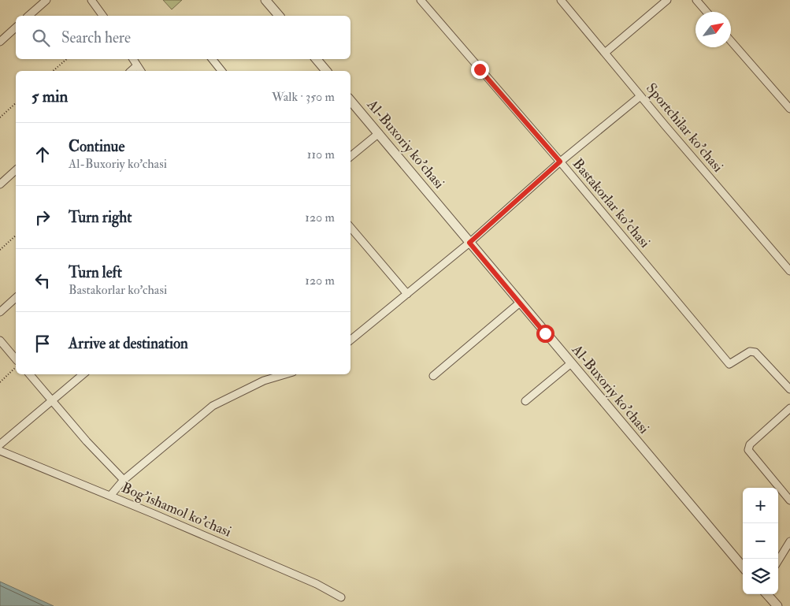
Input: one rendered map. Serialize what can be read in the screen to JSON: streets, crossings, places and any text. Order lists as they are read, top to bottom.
{
  "streets": {
    "street": [
      "Sportchilar ko'chasi",
      "Al-Buxoriy ko'chasi",
      "Bastakorlar ko'chasi",
      "Bog'ishamol ko'chasi"
    ]
  },
  "north": "top right",
  "page": {
    "search": "Search here",
    "heading": ["5 min", "Walk · 350 m"],
    "list": [
      ["Continue", "Al-Buxoriy ko'chasi", "110 m"],
      ["Turn right", "120 m"],
      ["Turn left", "Bastakorlar ko'chasi", "120 m"],
      "Arrive at destination"
    ],
    "map_buttons": ["+", "−"]
  }
}
